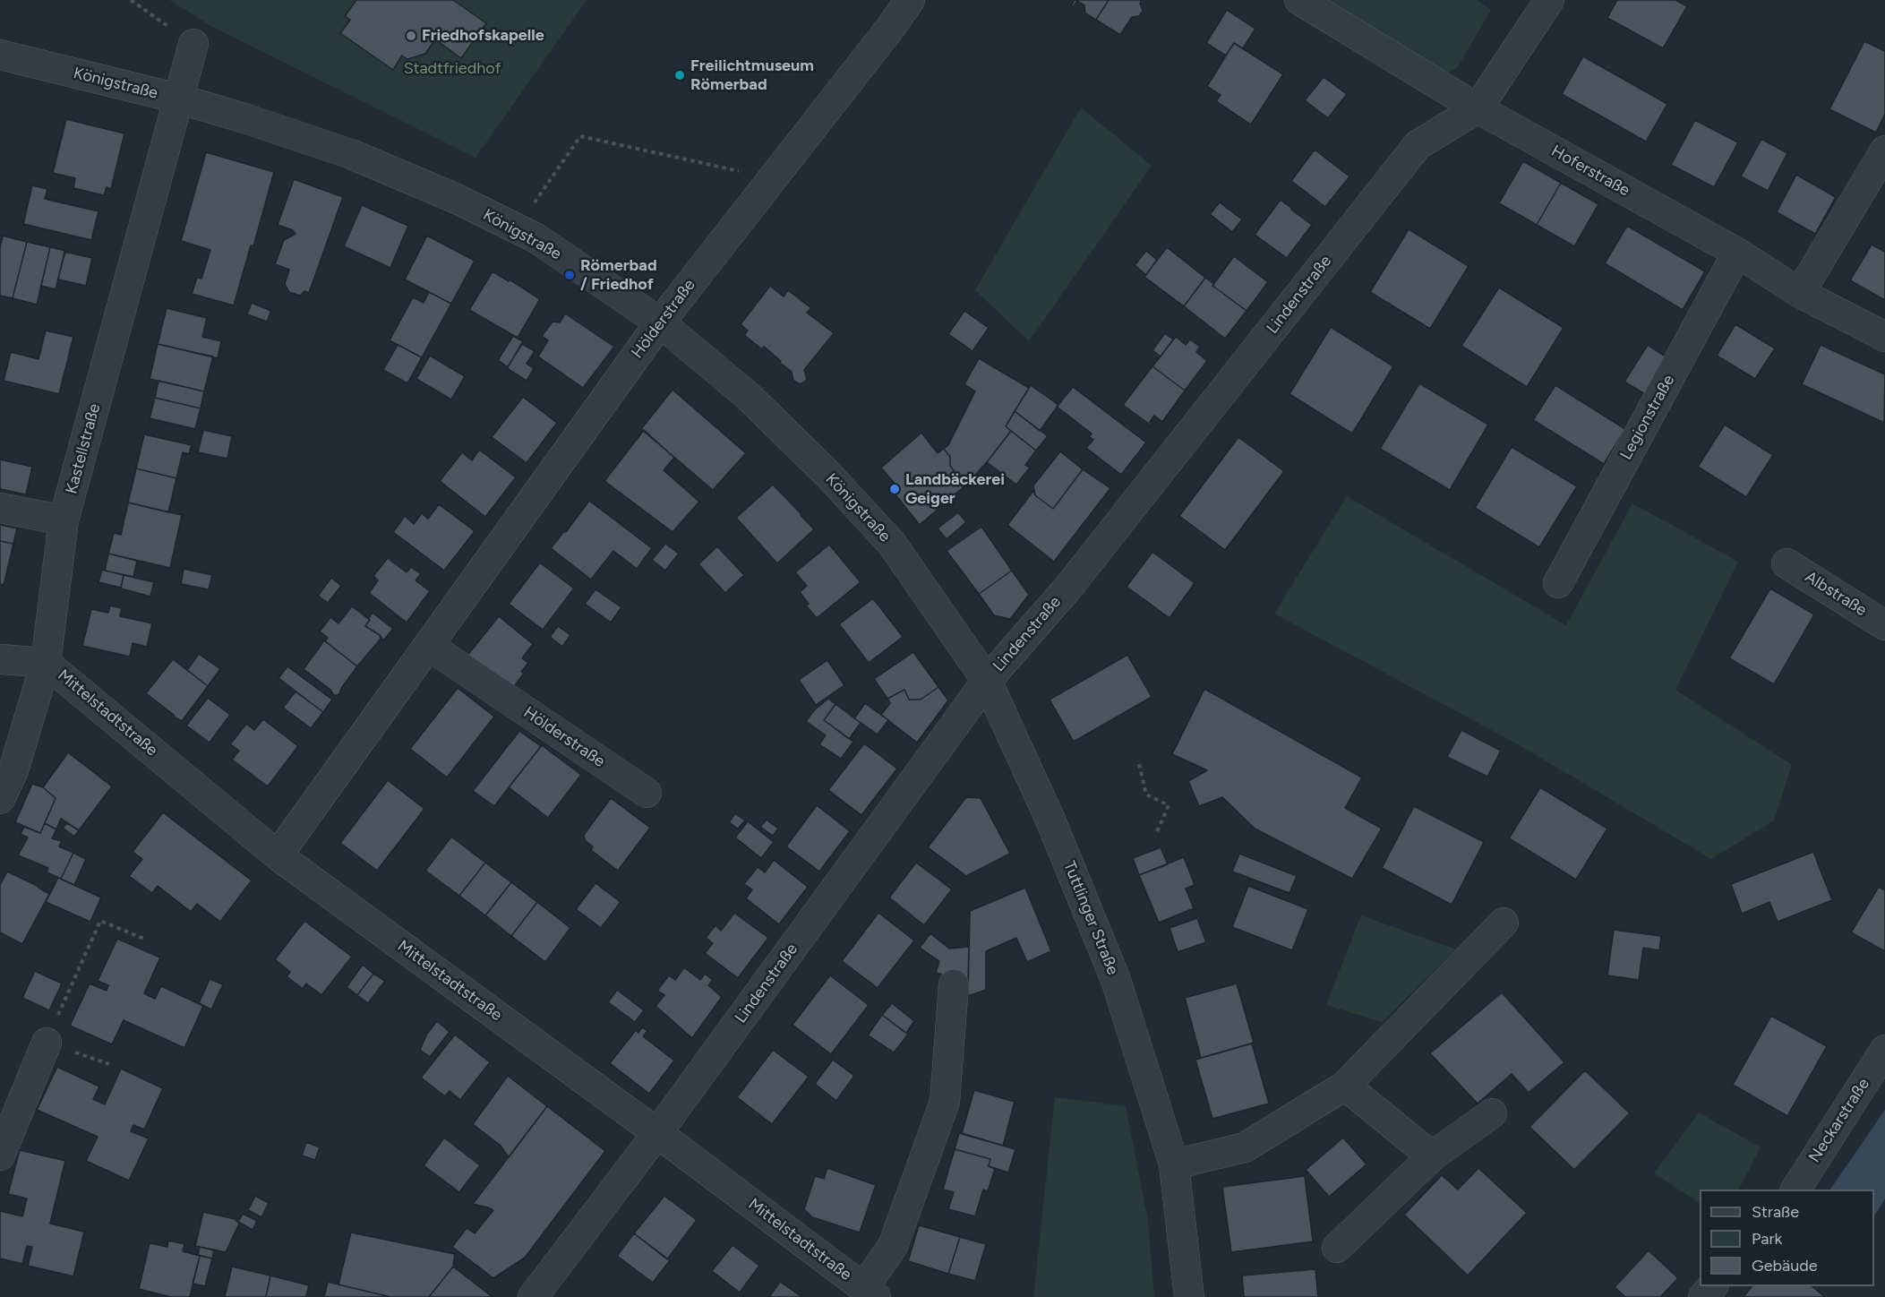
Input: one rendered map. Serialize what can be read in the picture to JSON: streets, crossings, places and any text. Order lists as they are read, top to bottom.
{
  "streets": {
    "street": [
      "Königstraße",
      "Hoferstraße",
      "Lindenstraße",
      "Hölderstraße",
      "Legionstraße",
      "Kastellstraße",
      "Albstraße",
      "Mittelstadtstraße",
      "Tuttlinger Straße",
      "Neckarstraße"
    ]
  },
  "crossings": [
    ["Königstraße", "Lindenstraße"],
    ["Königstraße", "Hölderstraße"],
    ["Königstraße", "Kastellstraße"],
    ["Königstraße", "Tuttlinger Straße"],
    ["Hoferstraße", "Lindenstraße"],
    ["Hoferstraße", "Legionstraße"],
    ["Lindenstraße", "Mittelstadtstraße"],
    ["Lindenstraße", "Tuttlinger Straße"],
    ["Hölderstraße", "Mittelstadtstraße"],
    ["Kastellstraße", "Mittelstadtstraße"]
  ],
  "parks": ["Stadtfriedhof"],
  "places": [
    "Friedhofskapelle",
    "Freilichtmuseum Römerbad",
    "Römerbad / Friedhof",
    "Landbäckerei Geiger"
  ],
  "legend": ["Straße", "Park", "Gebäude"]
}
